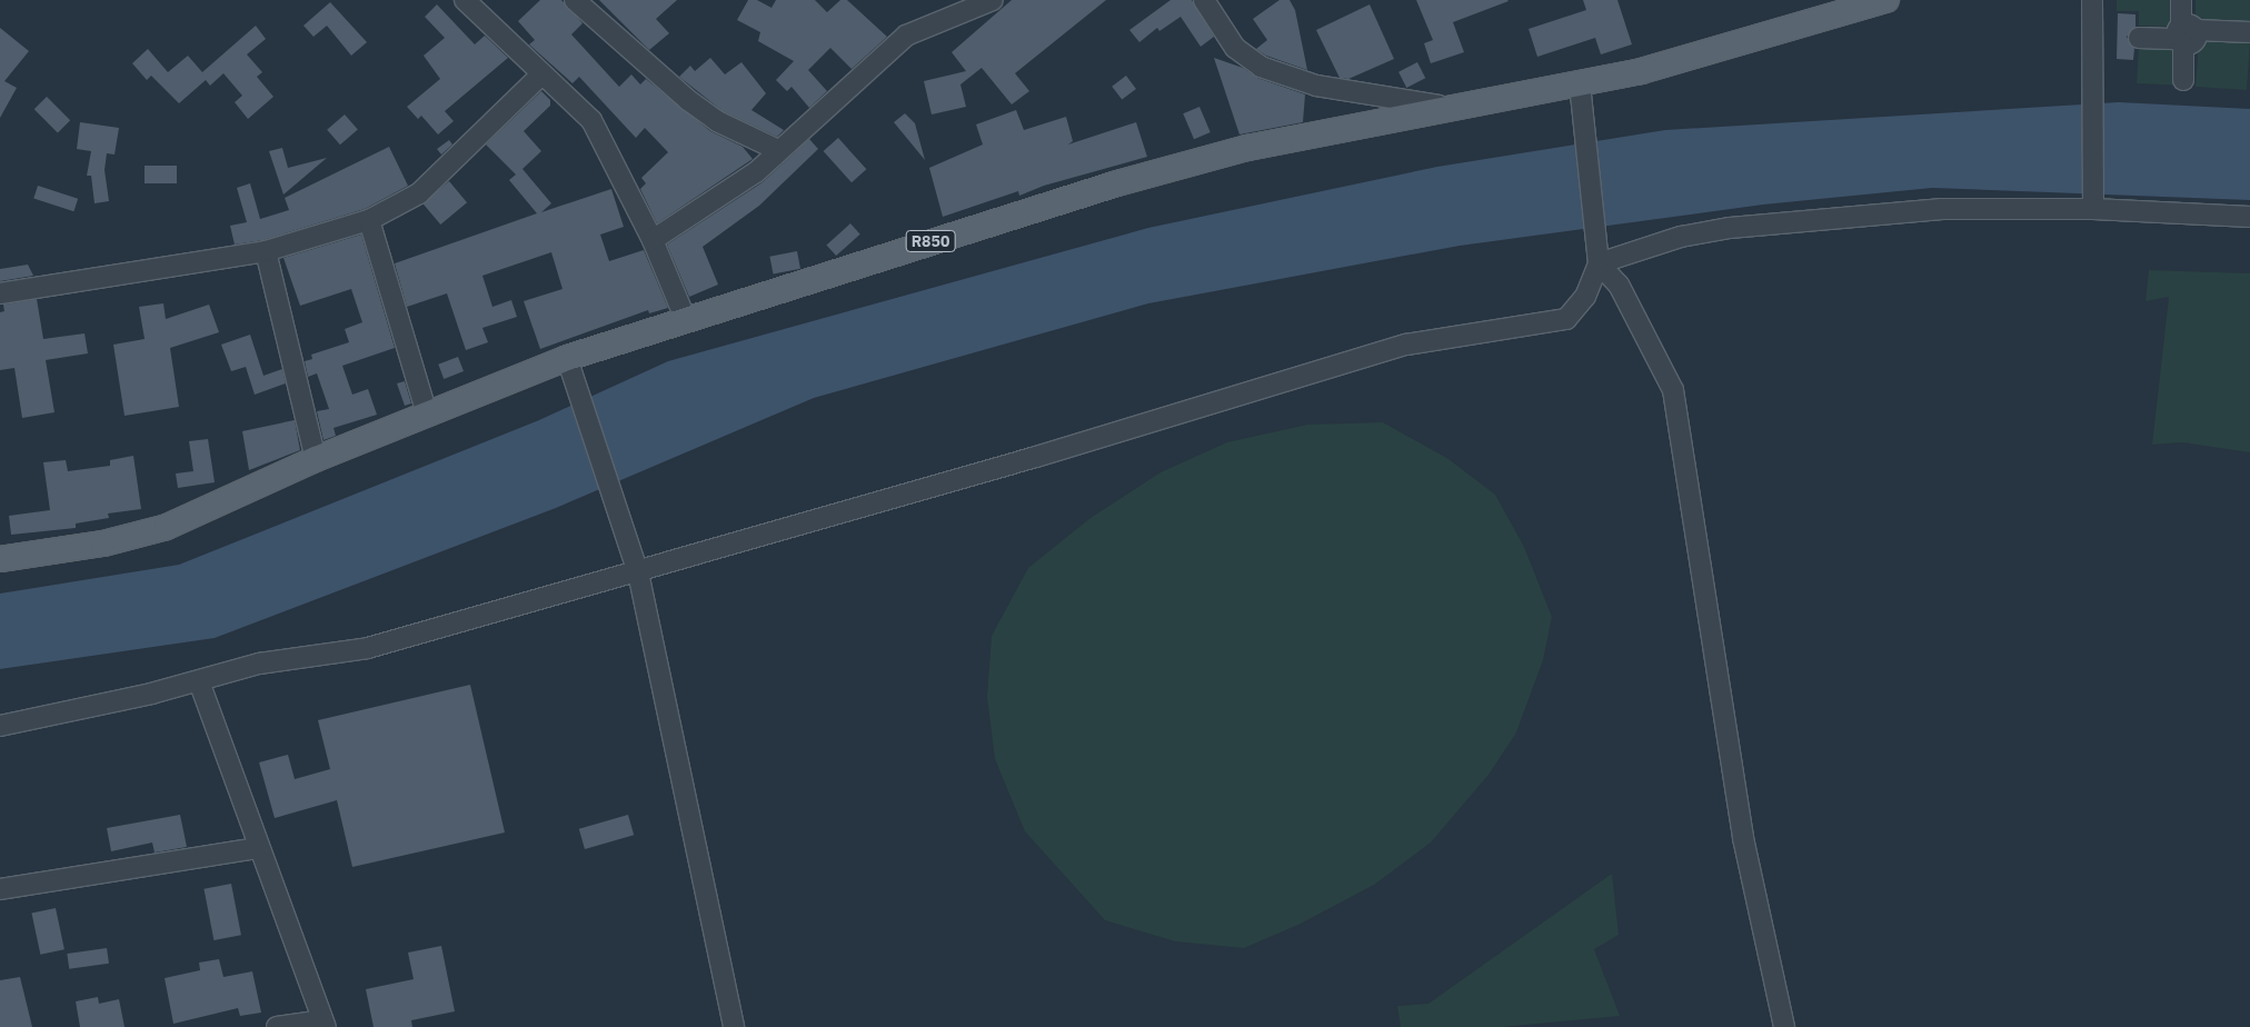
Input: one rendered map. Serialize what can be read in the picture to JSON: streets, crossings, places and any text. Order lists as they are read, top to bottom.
{
  "streets": {
    "main road": ["R850"]
  }
}
